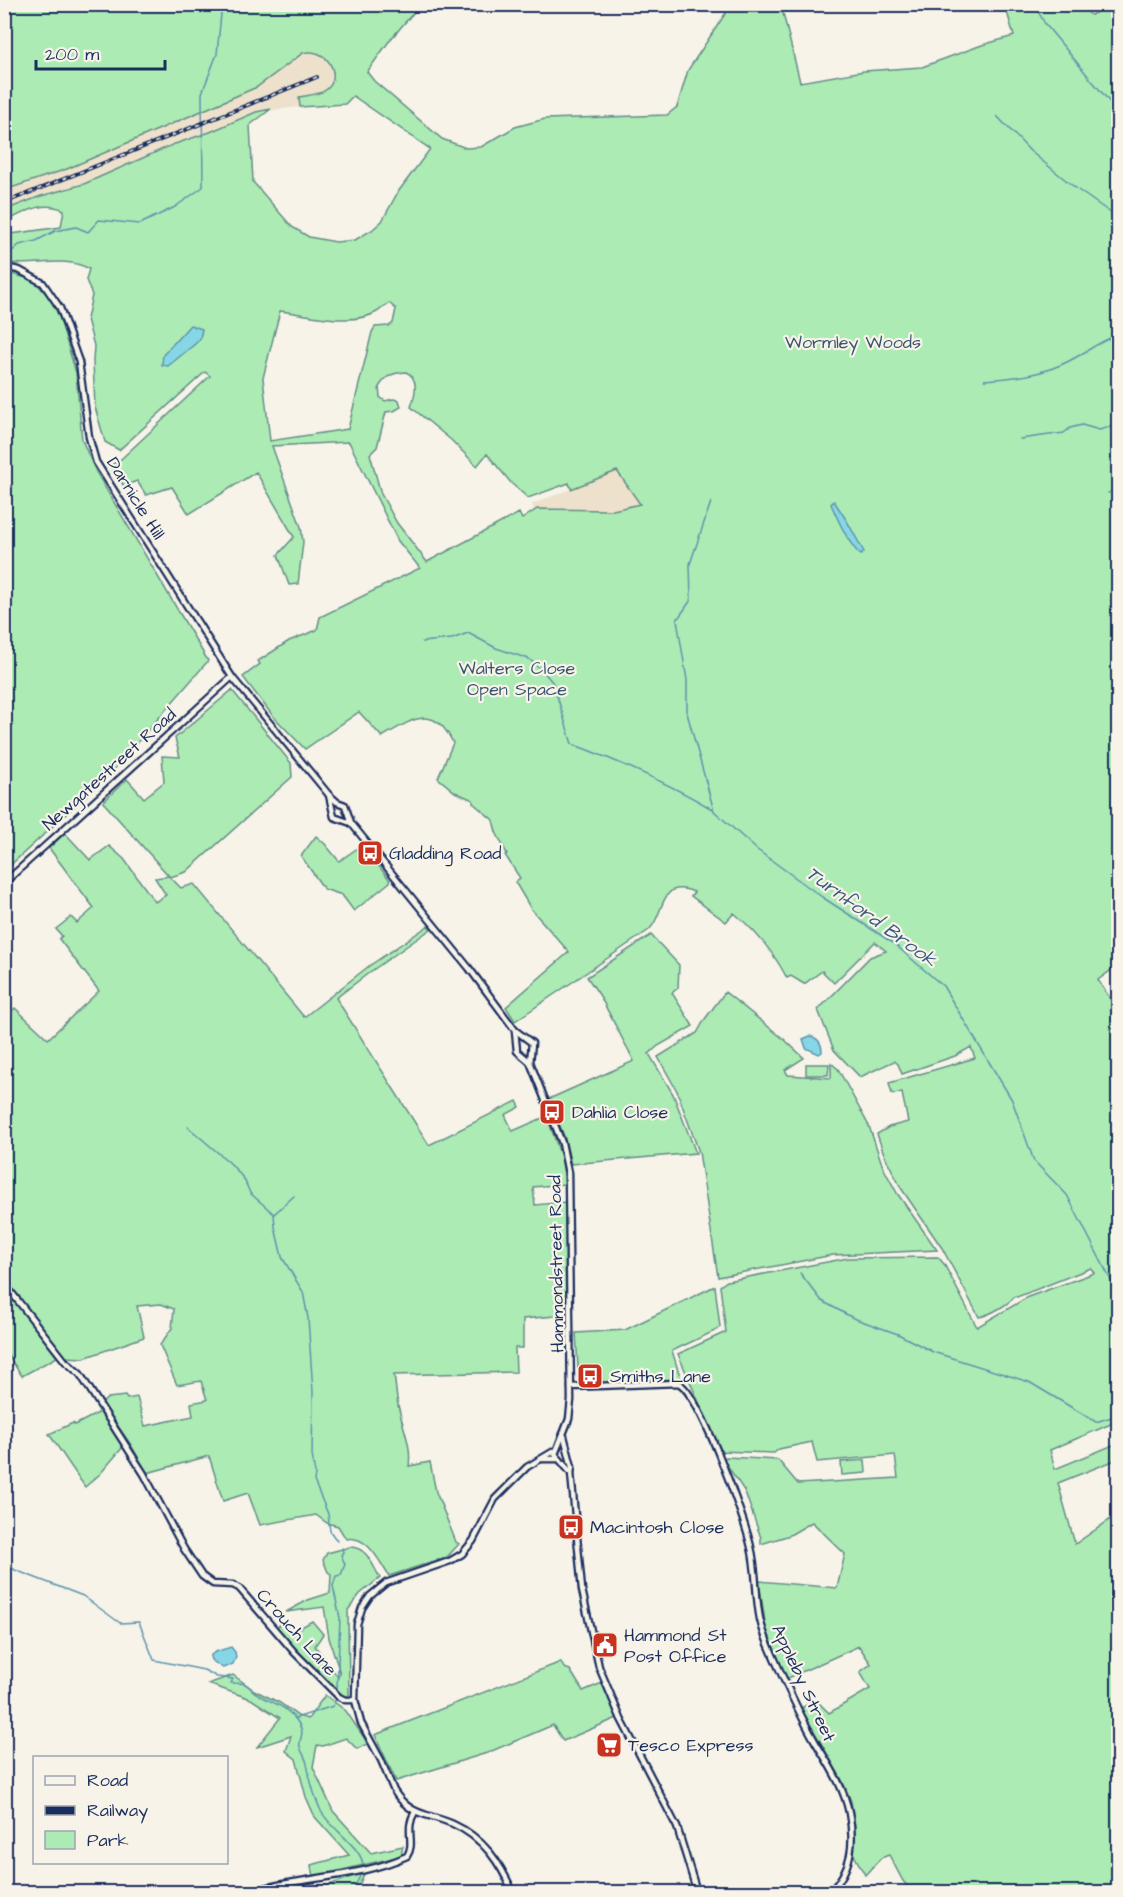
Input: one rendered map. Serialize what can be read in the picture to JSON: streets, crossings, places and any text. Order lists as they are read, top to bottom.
{
  "streets": {
    "street": [
      "Darnicle Hill",
      "Newgatestreet Road",
      "Hammondstreet Road",
      "Crouch Lane",
      "Appleby Street"
    ]
  },
  "crossings": [
    ["Darnicle Hill", "Hammondstreet Road"],
    ["Newgatestreet Road", "Hammondstreet Road"],
    ["Hammondstreet Road", "Appleby Street"]
  ],
  "water": ["Turnford Brook"],
  "parks": ["Wormley Woods", "Walters Close Open Space"],
  "places": {
    "bus stop": [
      "Gladding Road",
      "Dahlia Close",
      "Smiths Lane",
      "Macintosh Close"
    ],
    "public building": ["Hammond St Post Office"],
    "supermarket": ["Tesco Express"]
  },
  "legend": ["Road", "Railway", "Park"],
  "scale_bar": "200 m"
}
